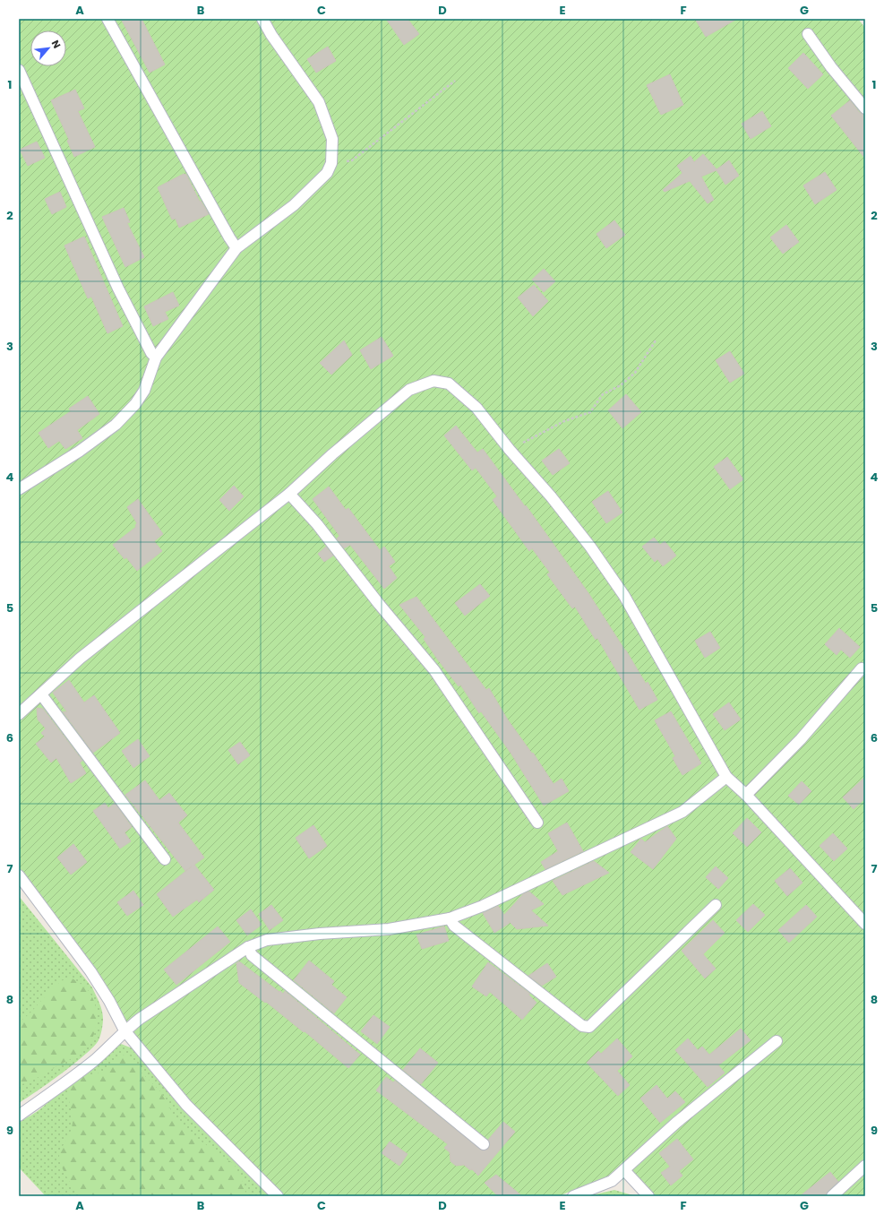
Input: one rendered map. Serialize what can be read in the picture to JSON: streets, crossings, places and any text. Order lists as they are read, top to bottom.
{
  "north": "top right",
  "grid": {
    "columns": [
      "A",
      "B",
      "C",
      "D",
      "E",
      "F",
      "G"
    ],
    "rows": [
      "1",
      "2",
      "3",
      "4",
      "5",
      "6",
      "7",
      "8",
      "9"
    ]
  }
}
